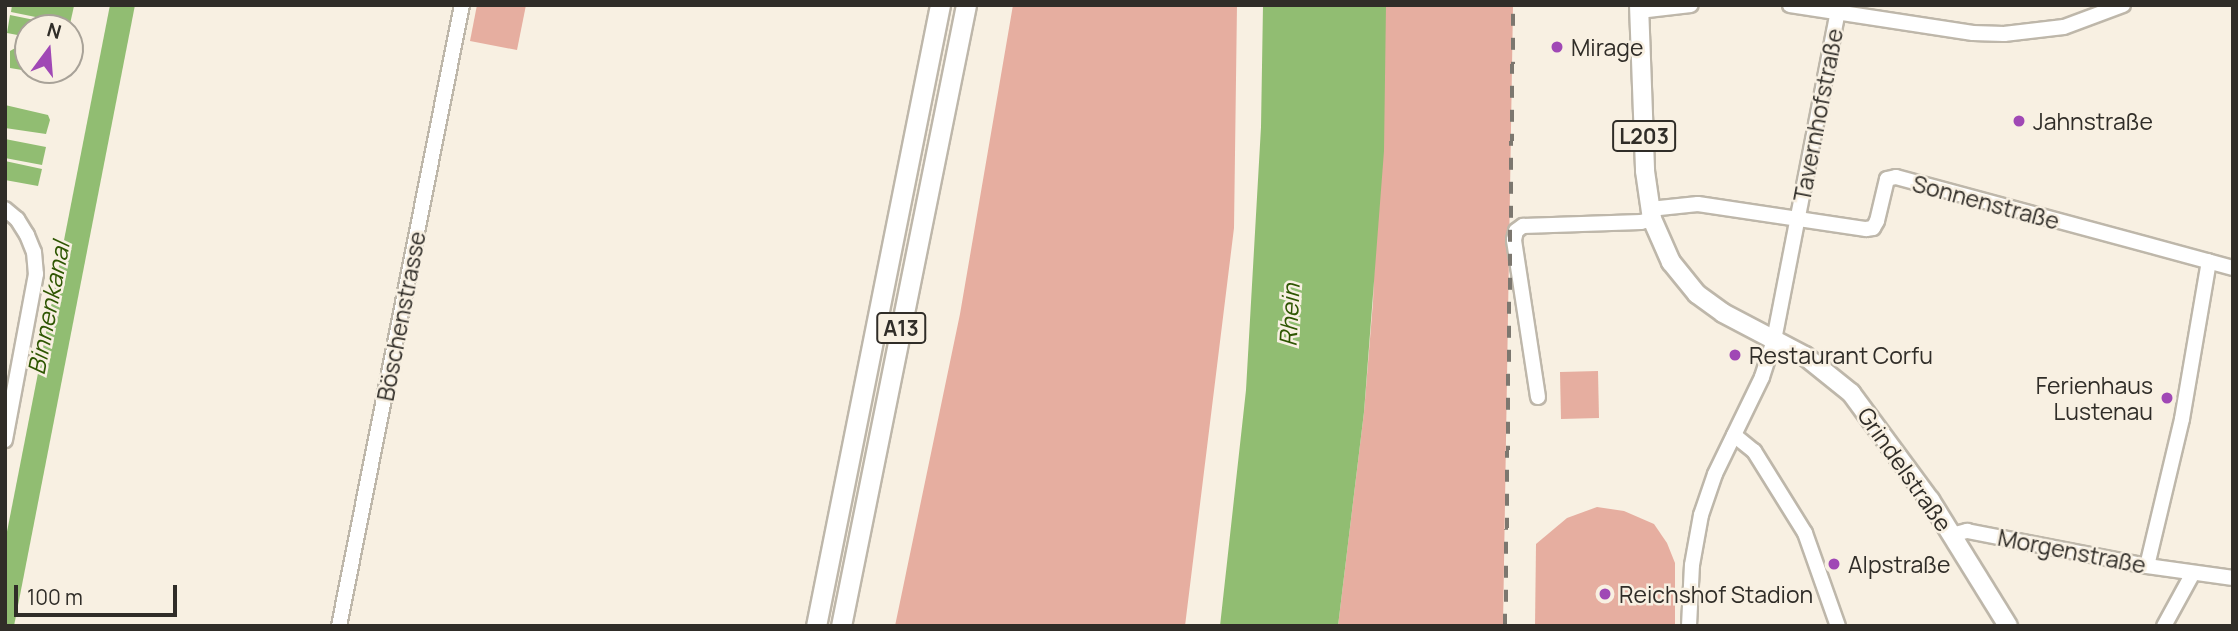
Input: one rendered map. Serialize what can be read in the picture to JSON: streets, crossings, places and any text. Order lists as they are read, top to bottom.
{
  "streets": {
    "highway": ["A13"],
    "main road": ["L203", "Grindelstraße"],
    "street": [
      "Tavernhofstraße",
      "Sonnenstraße",
      "Böschenstrasse",
      "Morgenstraße"
    ]
  },
  "crossings": [
    ["Tavernhofstraße", "L203"],
    ["Tavernhofstraße", "Sonnenstraße"],
    ["Tavernhofstraße", "Grindelstraße"],
    ["L203", "Grindelstraße"],
    ["Grindelstraße", "Morgenstraße"]
  ],
  "water": ["Binnenkanal", "Rhein"],
  "places": [
    "Mirage",
    "Jahnstraße",
    "Restaurant Corfu",
    "Ferienhaus Lustenau",
    "Alpstraße",
    "Reichshof Stadion"
  ],
  "scale_bar": "100 m",
  "north": "top"
}
